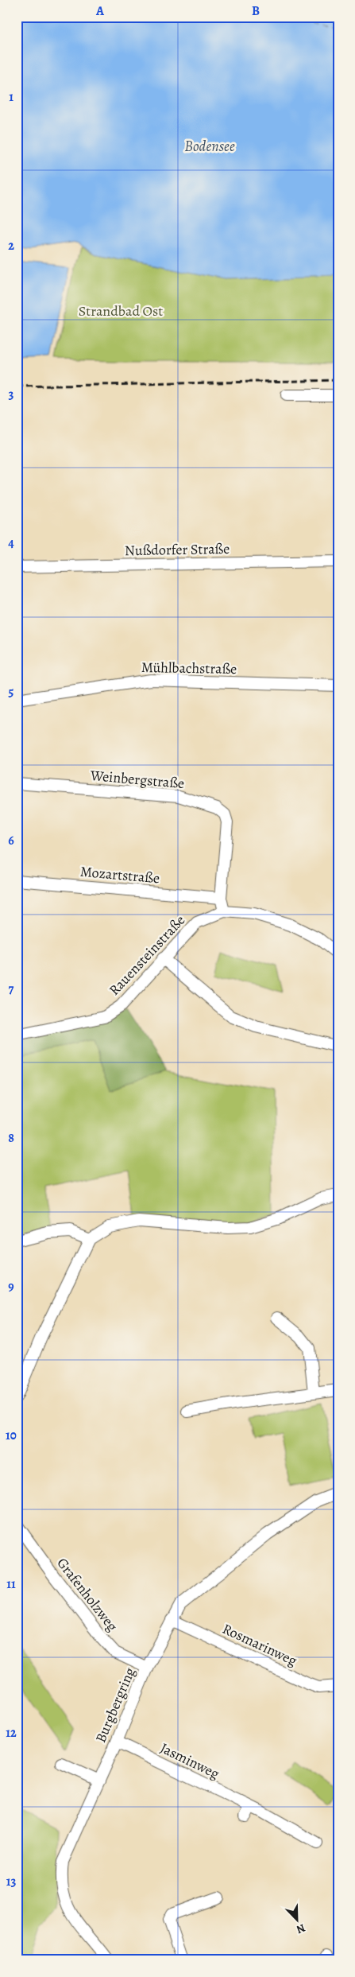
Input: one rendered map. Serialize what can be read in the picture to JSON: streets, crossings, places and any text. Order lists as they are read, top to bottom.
{
  "streets": {
    "street": [
      "Nußdorfer Straße",
      "Mühlbachstraße",
      "Weinbergstraße",
      "Mozartstraße",
      "Rauensteinstraße",
      "Grafenholzweg",
      "Rosmarinweg",
      "Burgbergring",
      "Jasminweg"
    ]
  },
  "crossings": [
    ["Weinbergstraße", "Mozartstraße"],
    ["Weinbergstraße", "Rauensteinstraße"],
    ["Grafenholzweg", "Burgbergring"],
    ["Rosmarinweg", "Burgbergring"],
    ["Burgbergring", "Jasminweg"]
  ],
  "water": ["Bodensee"],
  "parks": ["Strandbad Ost"],
  "north": "bottom right",
  "grid": {
    "columns": ["A", "B"],
    "rows": [
      "1",
      "2",
      "3",
      "4",
      "5",
      "6",
      "7",
      "8",
      "9",
      "10",
      "11",
      "12",
      "13"
    ]
  }
}
